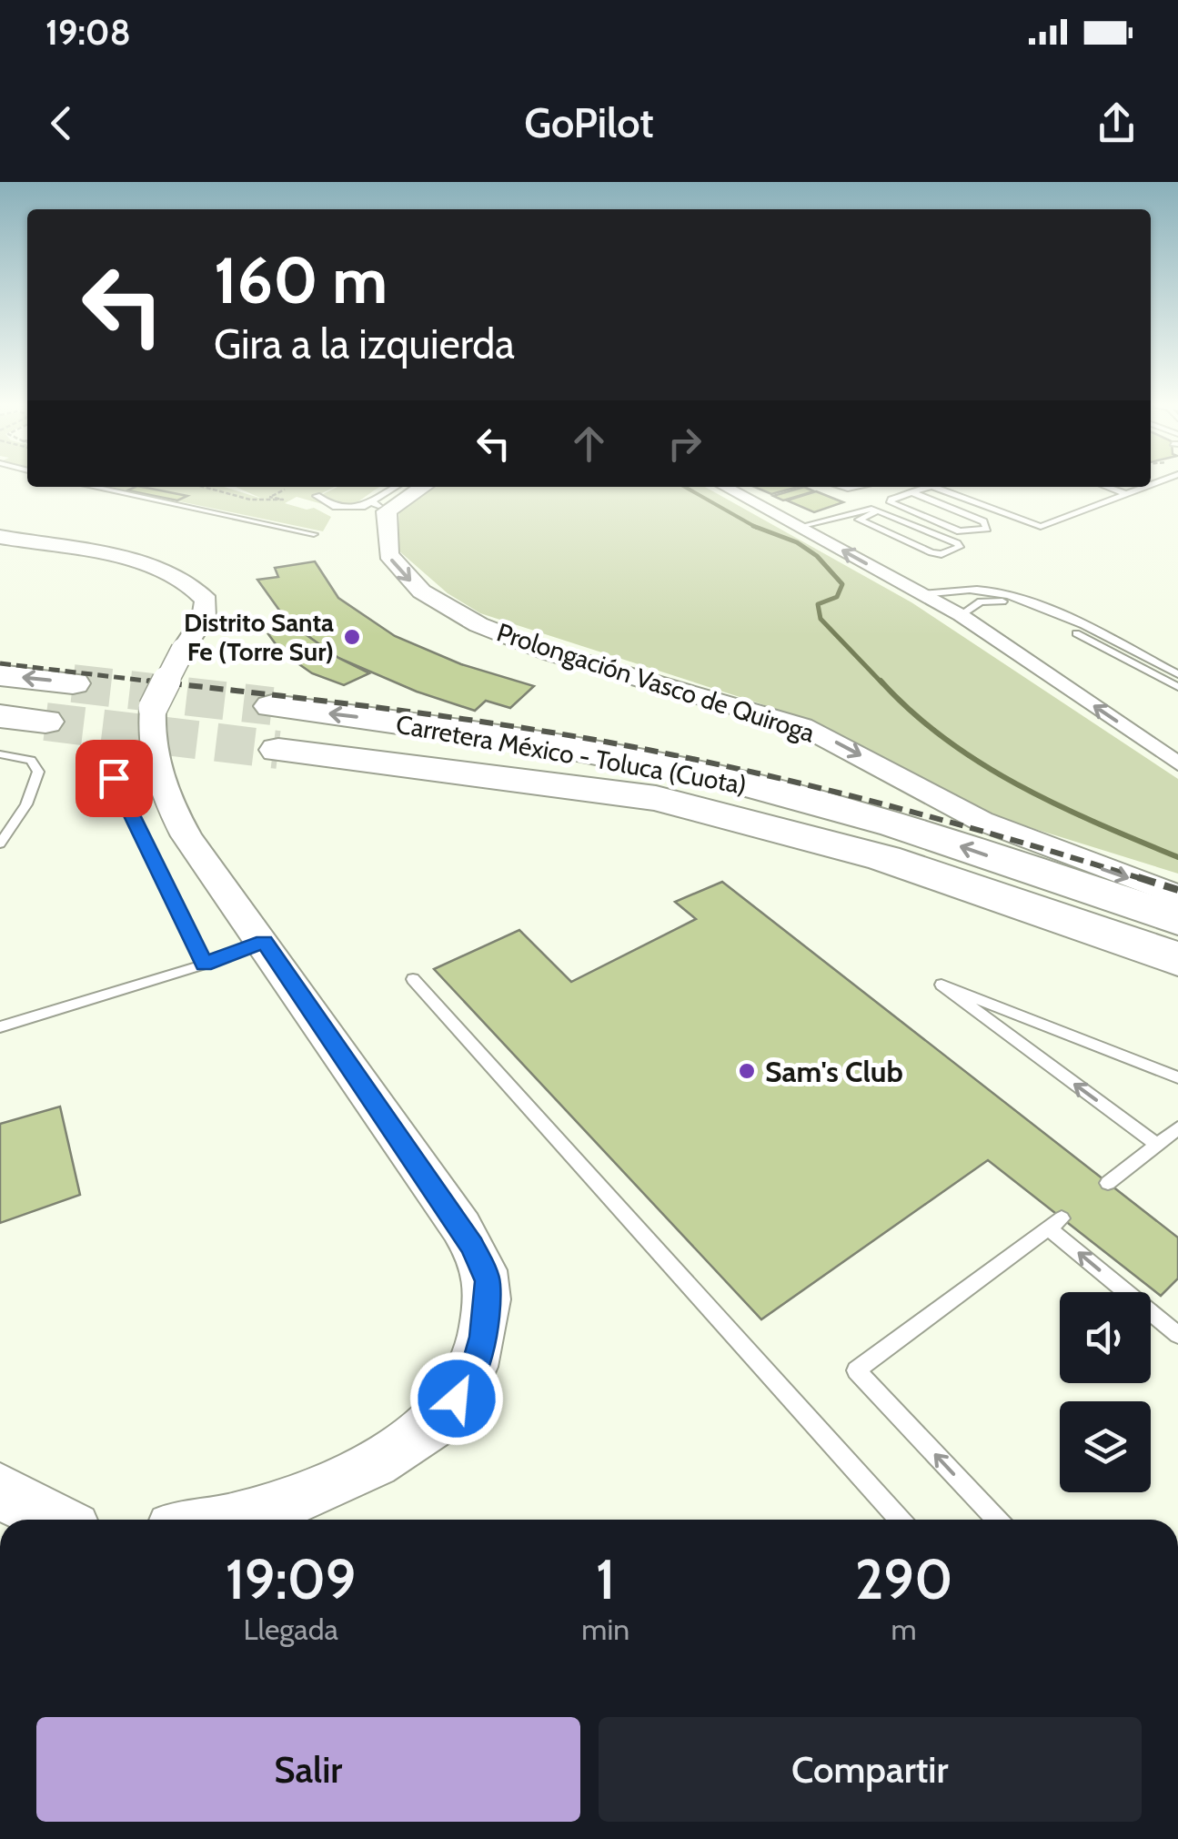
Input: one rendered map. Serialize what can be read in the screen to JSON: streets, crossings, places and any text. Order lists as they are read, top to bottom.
{
  "streets": {
    "highway": ["Carretera México - Toluca (Cuota)"],
    "street": ["Prolongación Vasco de Quiroga"]
  },
  "places": ["Distrito Santa Fe (Torre Sur)", "Sam's Club"],
  "page": {
    "status": "19:08",
    "header": "GoPilot",
    "turn": ["160 m", "Gira a la izquierda"],
    "eta": [
      "19:09",
      "Llegada",
      "1",
      "min",
      "290",
      "m"
    ],
    "buttons": ["Salir", "Compartir"]
  }
}
